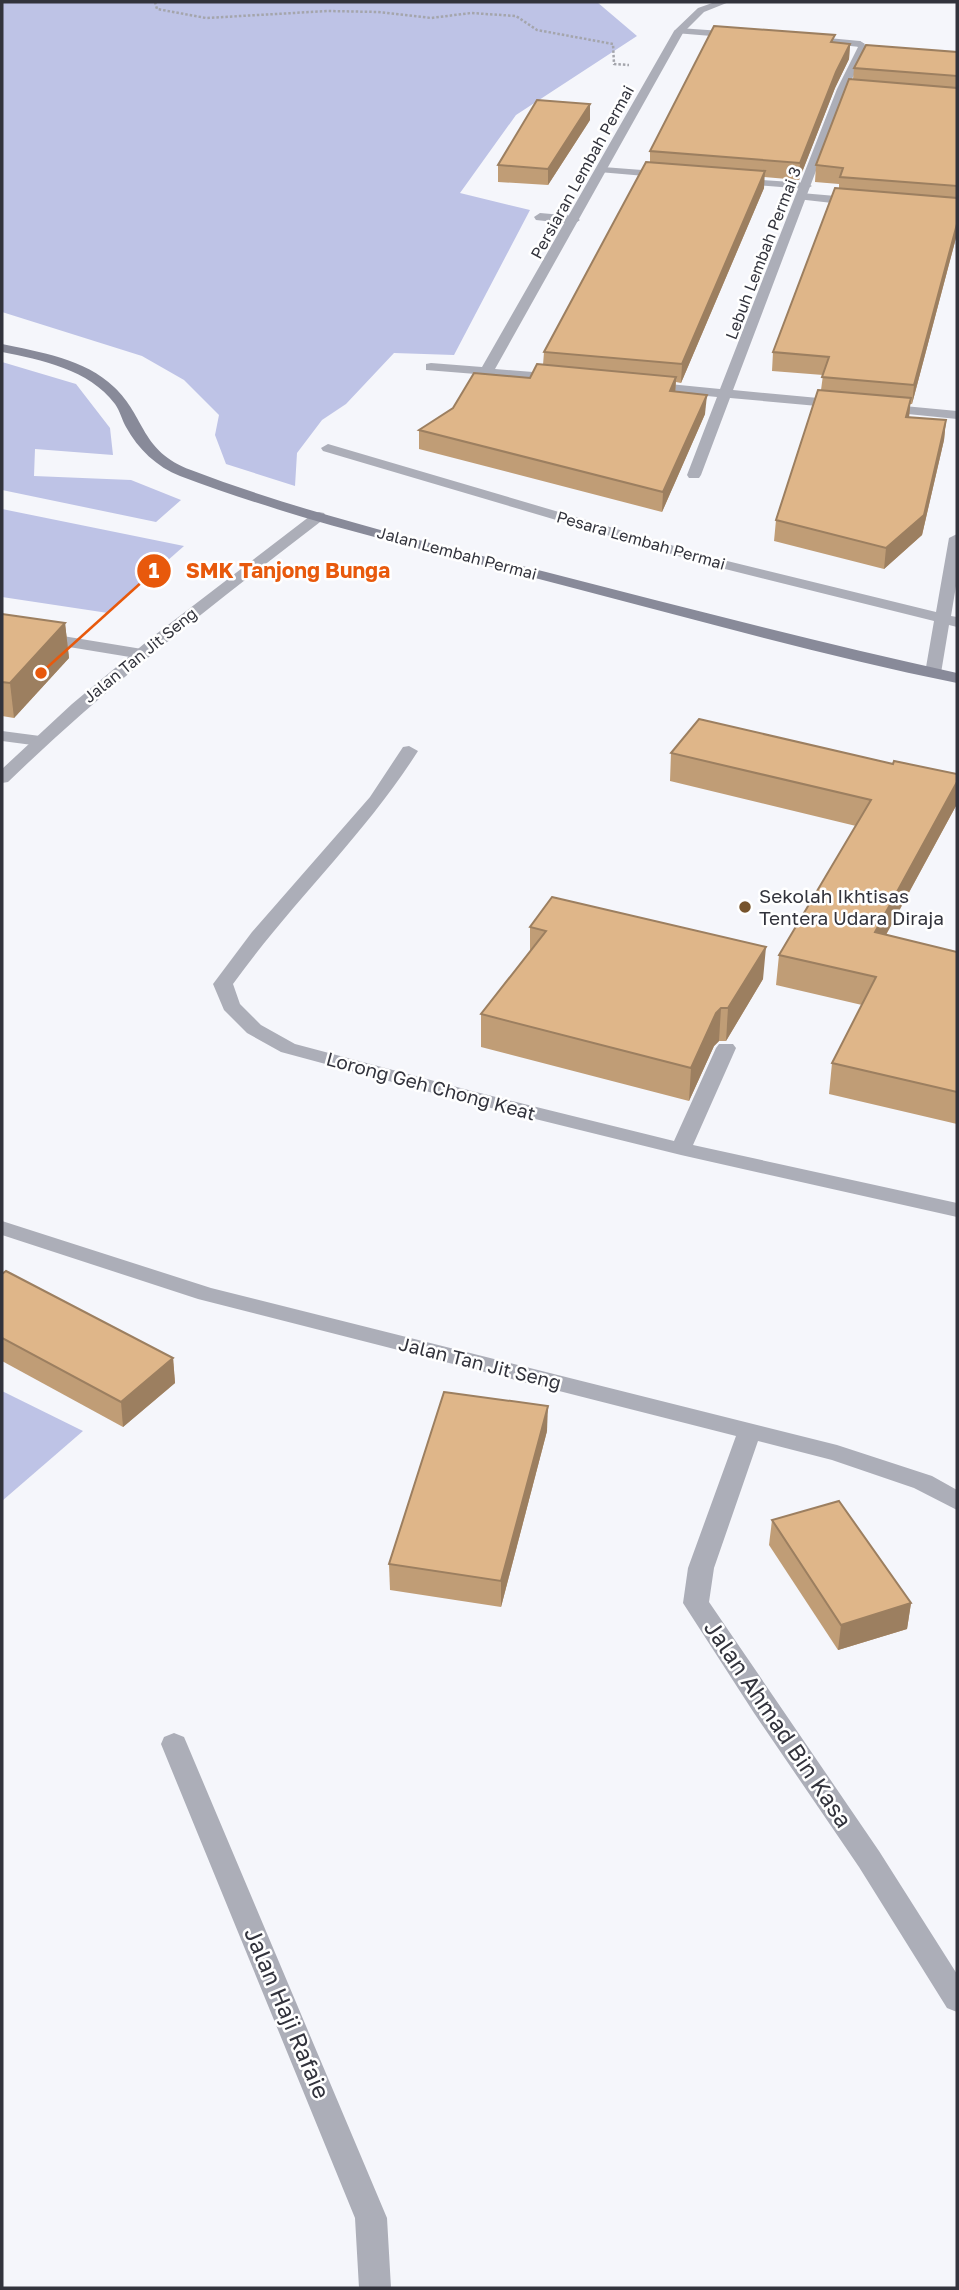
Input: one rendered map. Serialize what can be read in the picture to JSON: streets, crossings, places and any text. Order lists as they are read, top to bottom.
{
  "streets": {
    "main road": ["Jalan Lembah Permai"],
    "street": [
      "Persiaran Lembah Permai",
      "Lebuh Lembah Permai 3",
      "Pesara Lembah Permai",
      "Jalan Tan Jit Seng",
      "Lorong Geh Chong Keat",
      "Jalan Ahmad Bin Kasa",
      "Jalan Haji Rafaie"
    ]
  },
  "crossings": [
    ["Jalan Lembah Permai", "Jalan Tan Jit Seng"],
    ["Jalan Tan Jit Seng", "Jalan Ahmad Bin Kasa"]
  ],
  "places": ["SMK Tanjong Bunga", "Sekolah Ikhtisas Tentera Udara Diraja"]
}
